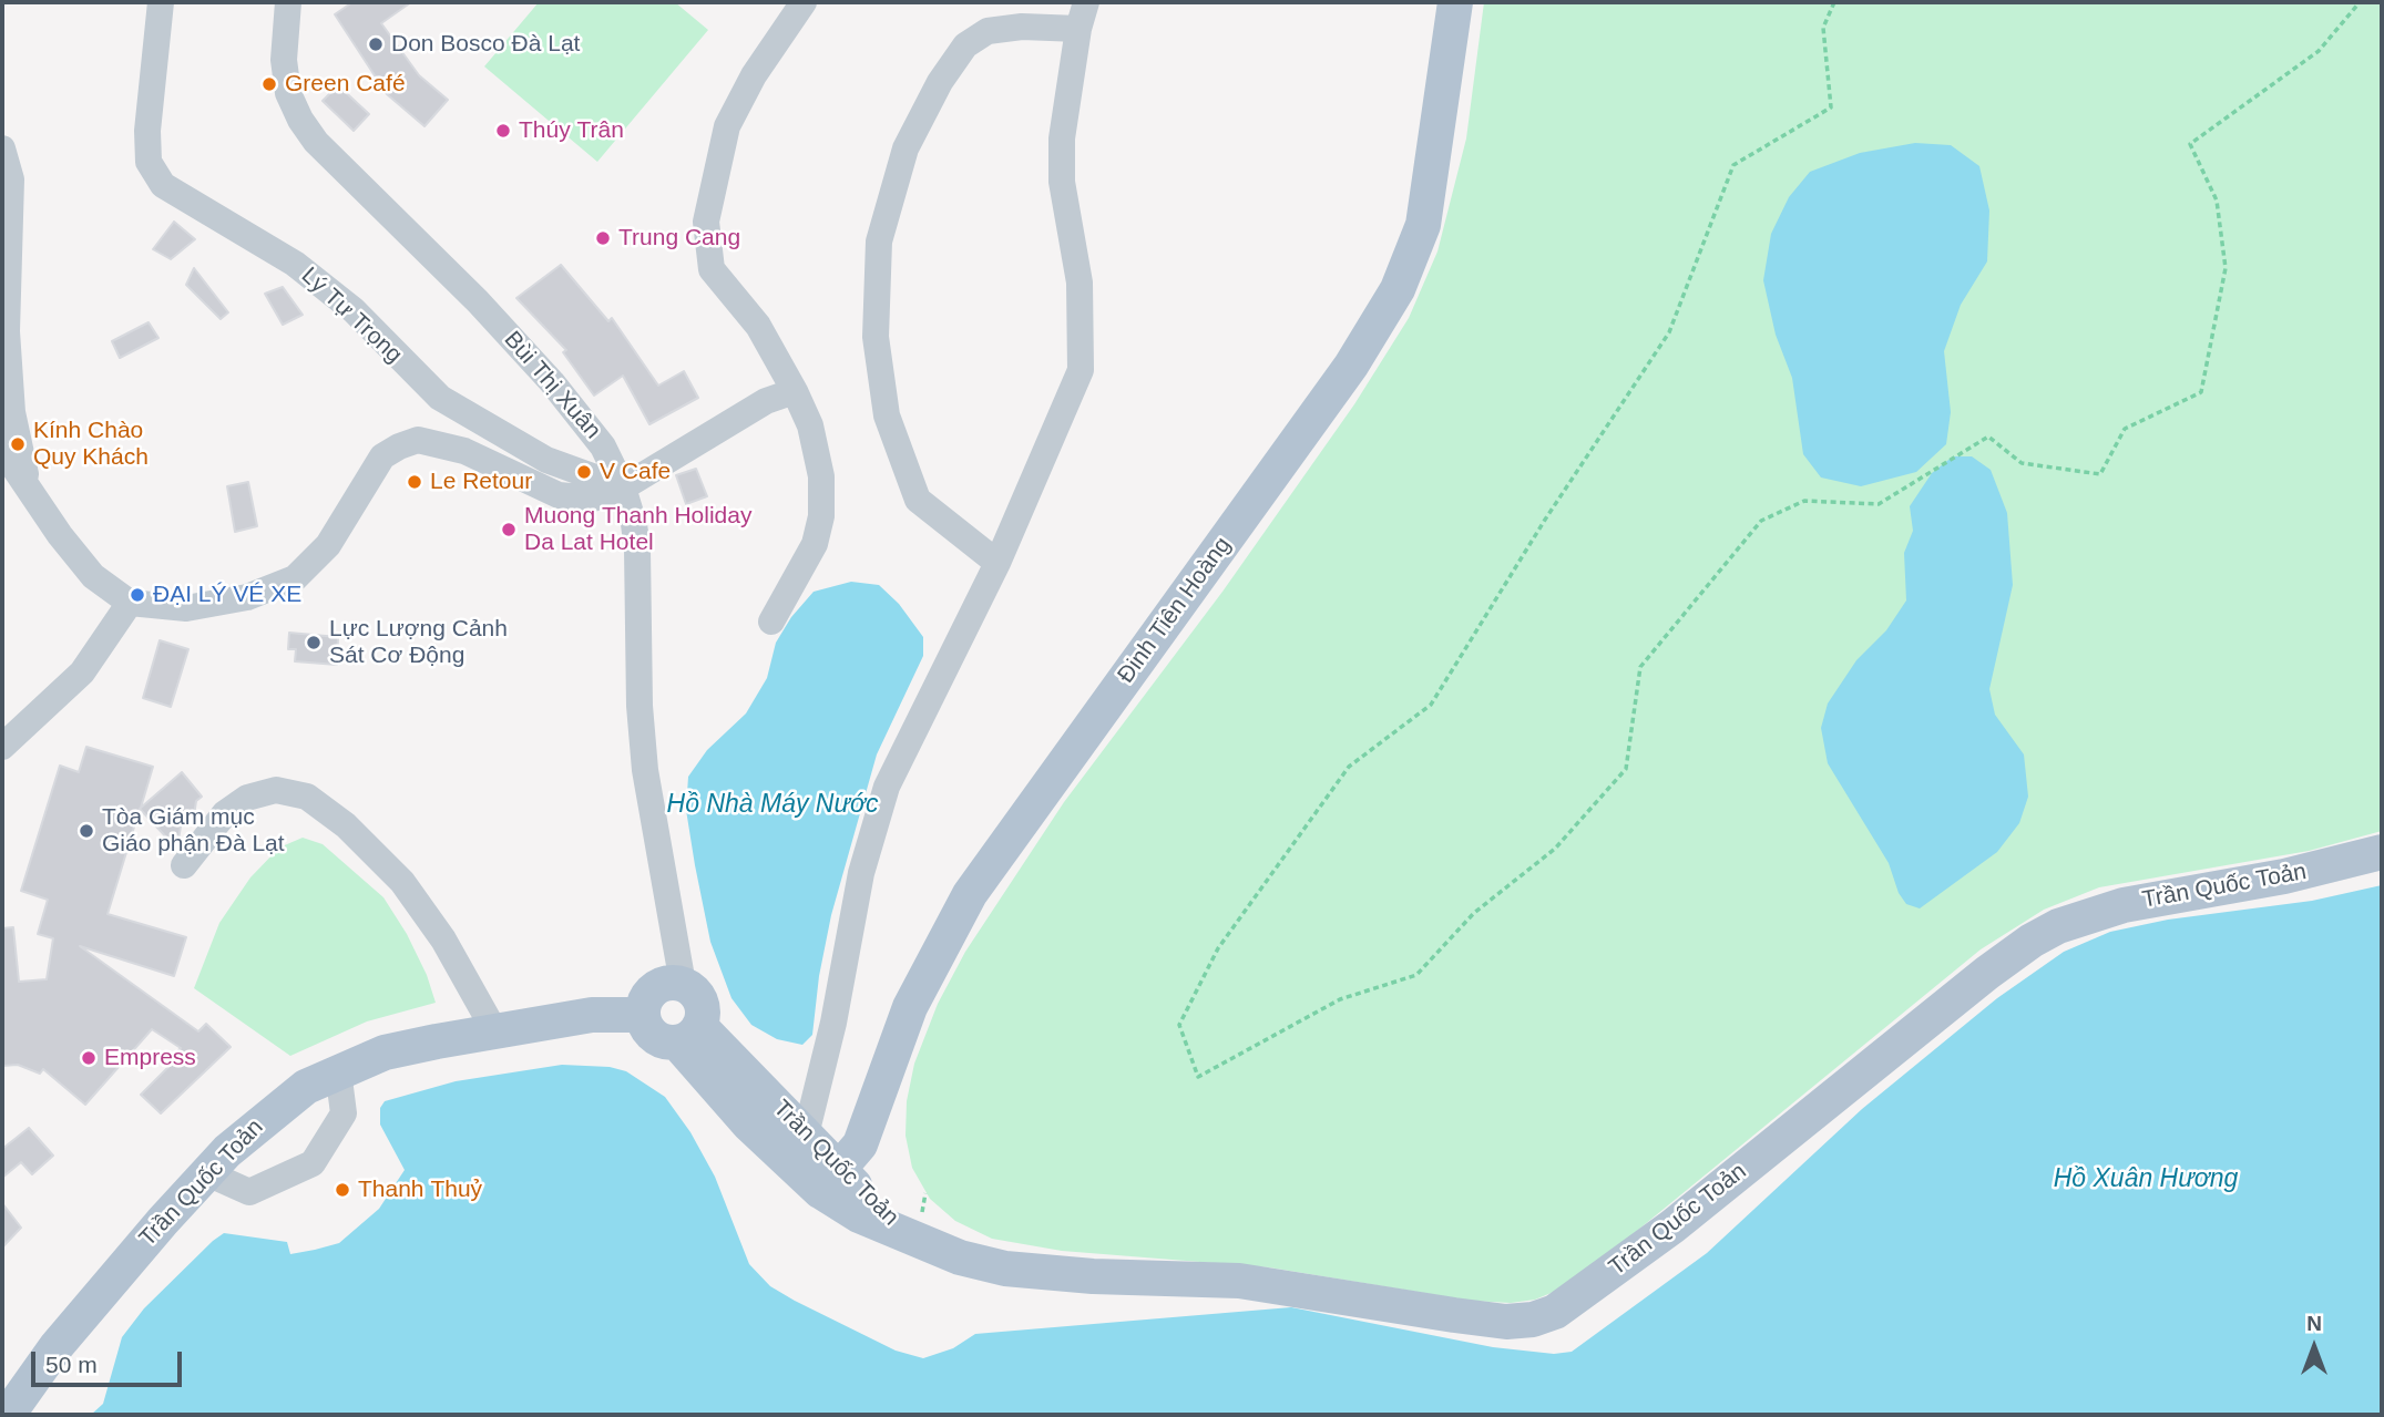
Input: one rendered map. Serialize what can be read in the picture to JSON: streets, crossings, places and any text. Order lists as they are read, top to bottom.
{
  "streets": {
    "main road": ["Đinh Tiên Hoàng", "Trần Quốc Toản"],
    "street": ["Lý Tự Trọng", "Bùi Thị Xuân"]
  },
  "crossings": [
    ["Lý Tự Trọng", "Bùi Thị Xuân"],
    ["Bùi Thị Xuân", "Trần Quốc Toản"],
    ["Đinh Tiên Hoàng", "Trần Quốc Toản"]
  ],
  "water": ["Hồ Nhà Máy Nước", "Hồ Xuân Hương"],
  "places": [
    "Don Bosco Đà Lạt",
    "Green Café",
    "Thúy Trân",
    "Trung Cang",
    "Kính Chào Quy Khách",
    "V Cafe",
    "Le Retour",
    "Muong Thanh Holiday Da Lat Hotel",
    "ĐẠI LÝ VÉ XE",
    "Lực Lượng Cảnh Sát Cơ Động",
    "Tòa Giám mục Giáo phận Đà Lạt",
    "Empress",
    "Thanh Thuỷ"
  ],
  "scale_bar": "50 m",
  "north": "top"
}
